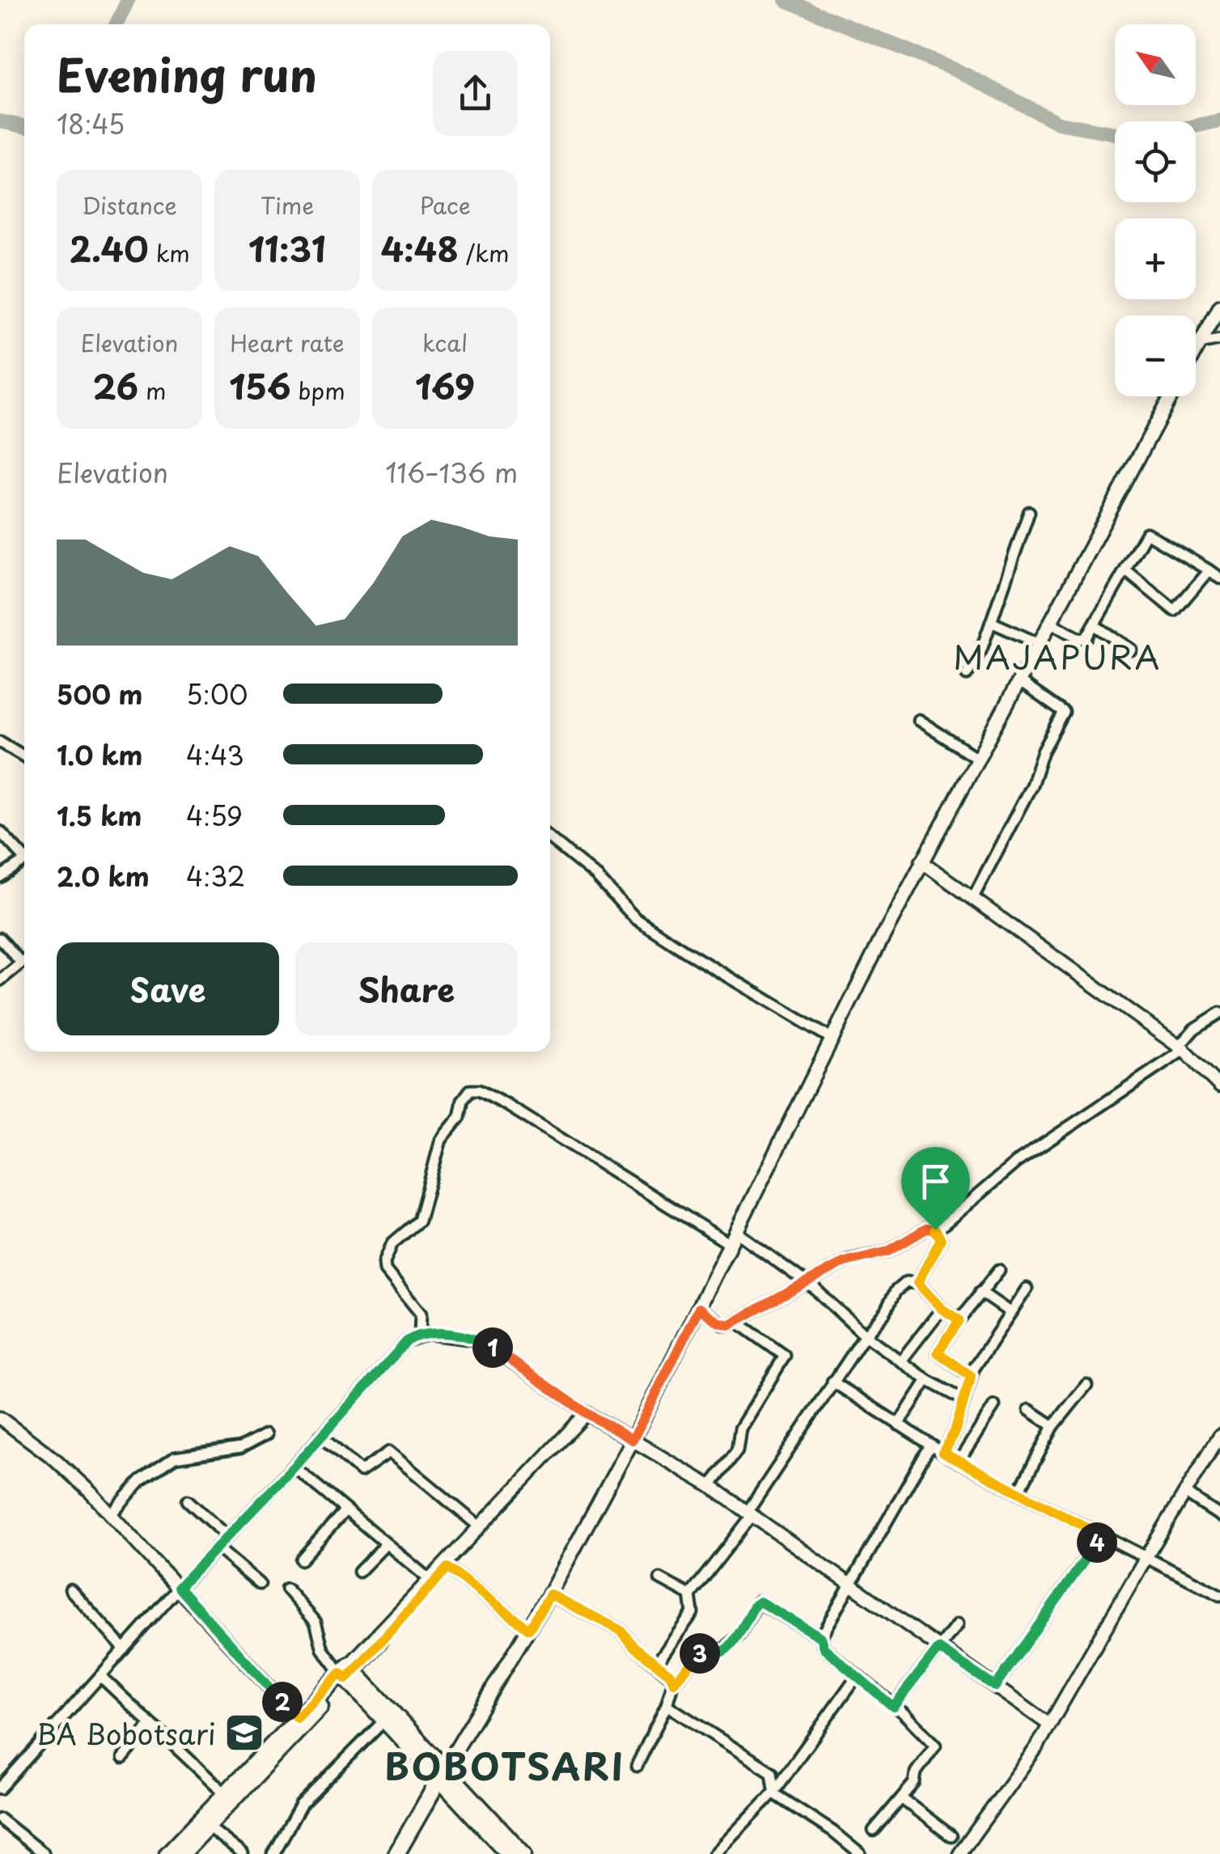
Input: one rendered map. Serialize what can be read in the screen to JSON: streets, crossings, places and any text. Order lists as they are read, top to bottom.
{
  "districts": ["MAJAPURA", "BOBOTSARI"],
  "places": {
    "school or university": ["BA Bobotsari"]
  },
  "north": "top left",
  "page": {
    "map_buttons": ["+", "−"],
    "heading": ["Evening run", "18:45"],
    "stats": [
      ["Distance", "2.40 km"],
      ["Time", "11:31"],
      ["Pace", "4:48 /km"],
      ["Elevation", "26 m"],
      ["Heart rate", "156 bpm"],
      ["kcal", "169"]
    ],
    "chart": ["Elevation", "116–136 m"],
    "list": [
      {
        "name": "500 m",
        "note": "5:00"
      },
      {
        "name": "1.0 km",
        "note": "4:43"
      },
      {
        "name": "1.5 km",
        "note": "4:59"
      },
      {
        "name": "2.0 km",
        "note": "4:32"
      }
    ],
    "buttons": ["Save", "Share"],
    "pins": [
      "1",
      "4",
      "3",
      "2"
    ]
  }
}
